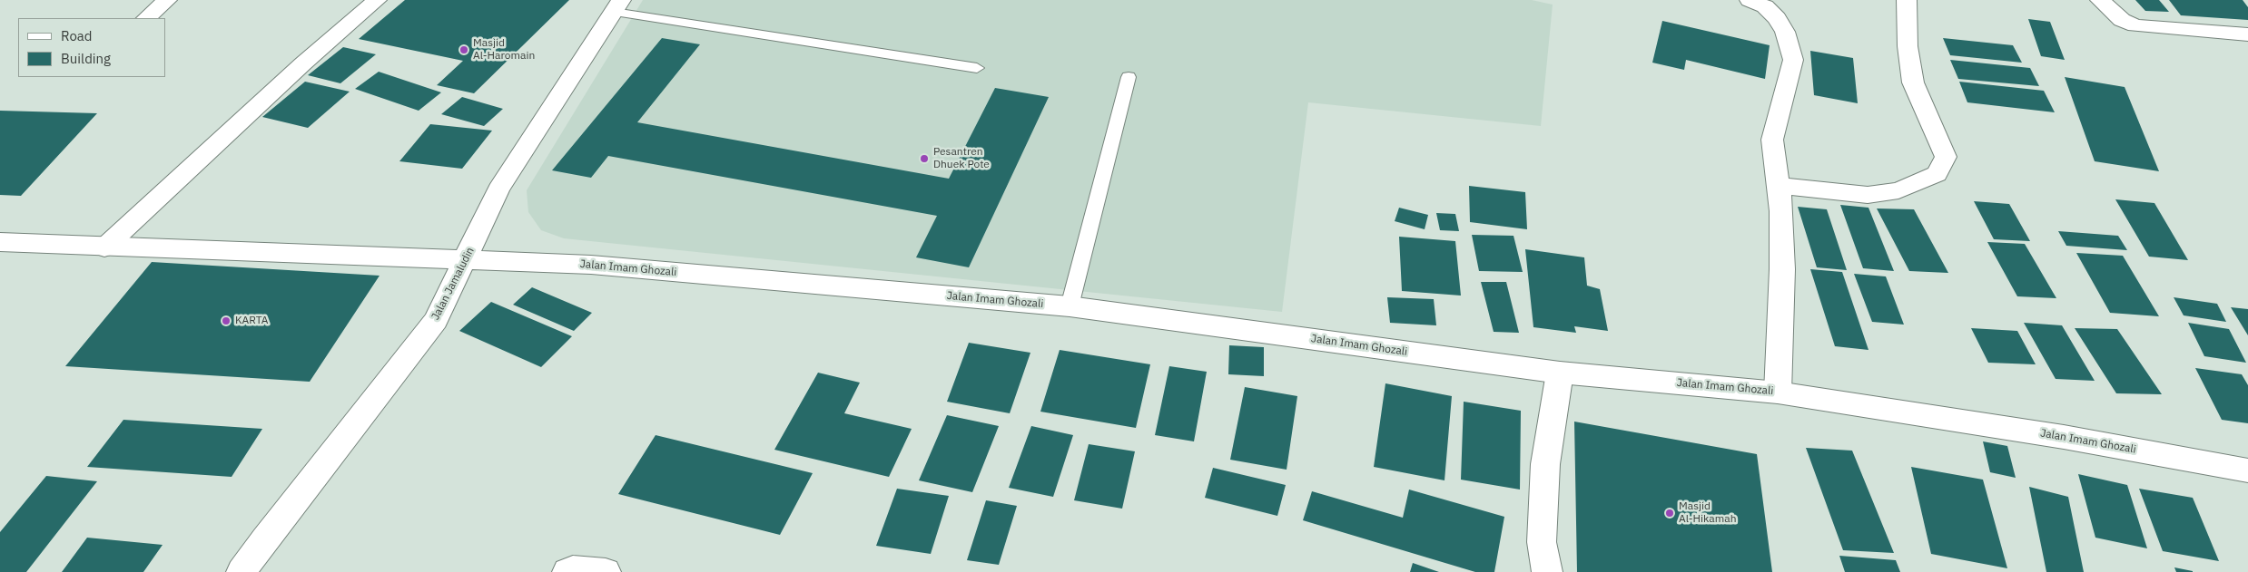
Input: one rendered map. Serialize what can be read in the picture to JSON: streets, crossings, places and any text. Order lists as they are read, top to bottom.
{
  "streets": {
    "street": ["Jalan Imam Ghozali", "Jalan Jamaludin"]
  },
  "crossings": [
    ["Jalan Imam Ghozali", "Jalan Jamaludin"]
  ],
  "places": [
    "Masjid Al-Haromain",
    "Pesantren Dhuek Pote",
    "KARTA",
    "Masjid Al-Hikamah"
  ],
  "legend": ["Road", "Building"]
}
